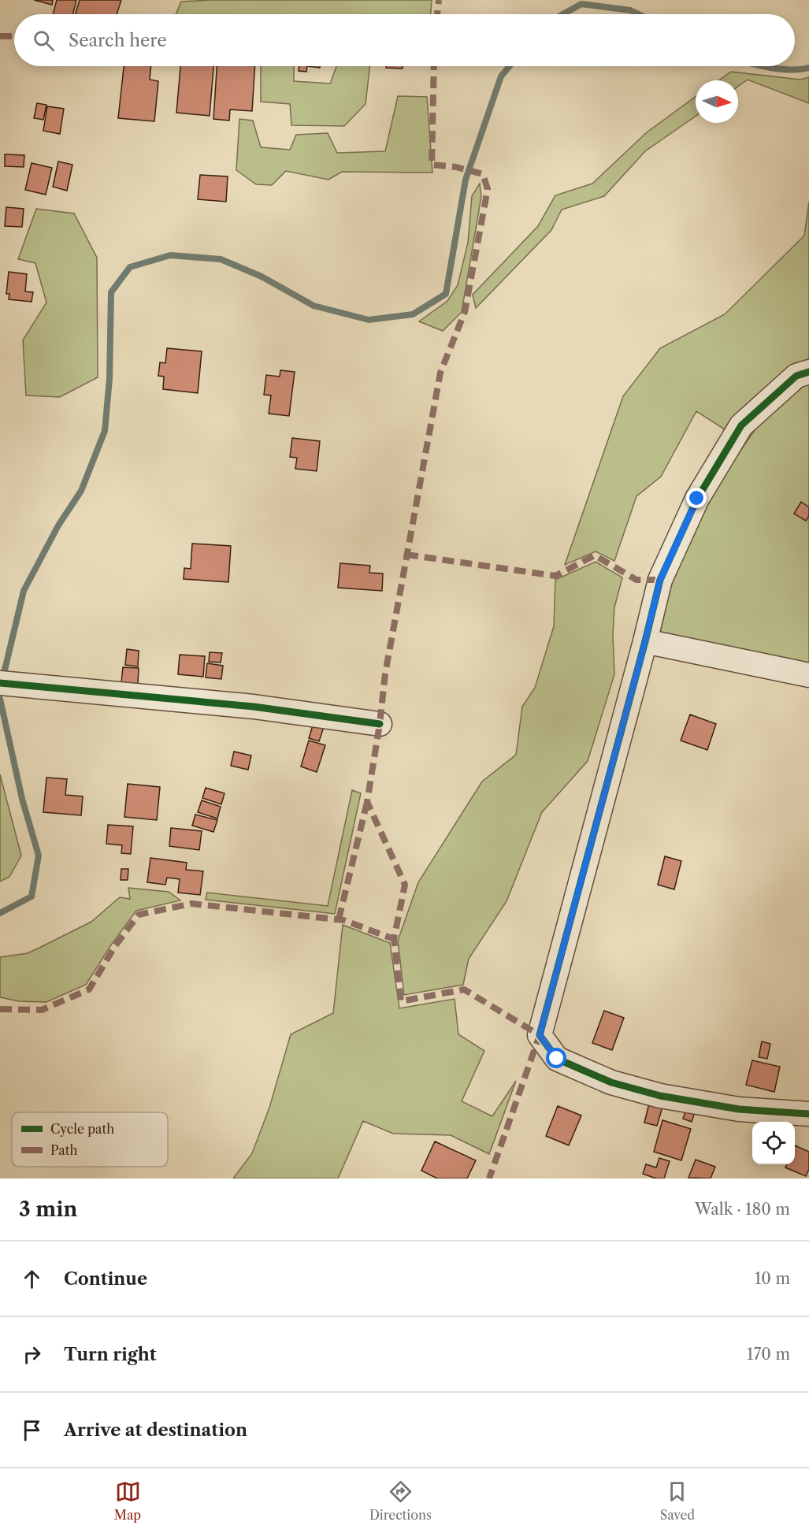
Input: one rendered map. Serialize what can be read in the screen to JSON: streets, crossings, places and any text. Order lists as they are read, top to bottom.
{
  "legend": ["Cycle path", "Path"],
  "north": "right",
  "page": {
    "search": "Search here",
    "heading": ["3 min", "Walk · 180 m"],
    "list": [
      ["Continue", "10 m"],
      ["Turn right", "170 m"],
      "Arrive at destination"
    ],
    "nav": ["Map", "Directions", "Saved"]
  }
}
